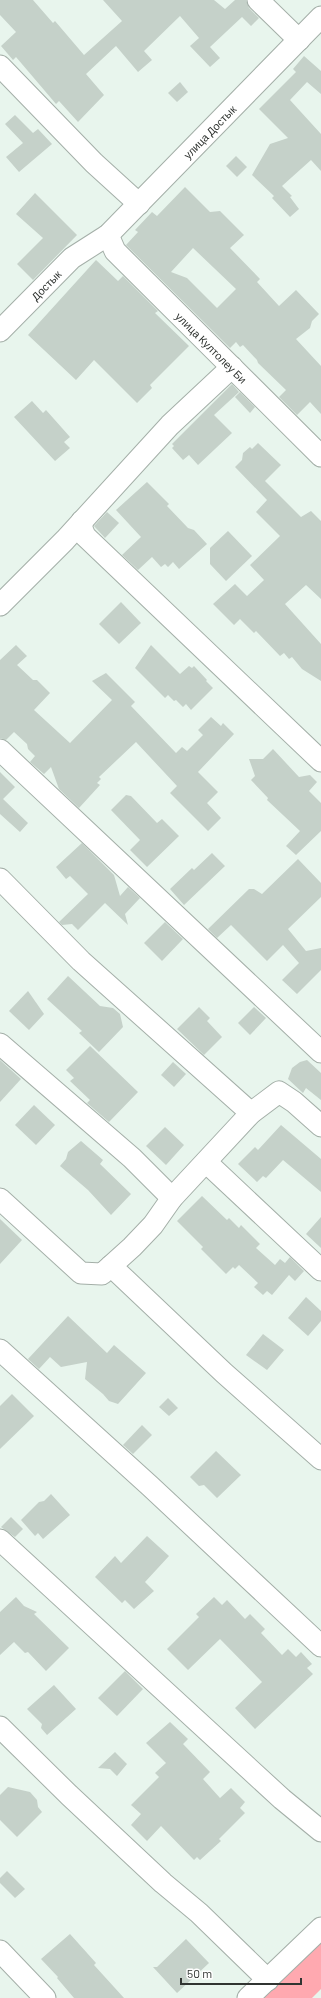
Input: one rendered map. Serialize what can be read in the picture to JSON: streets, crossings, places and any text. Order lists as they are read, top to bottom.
{
  "streets": {
    "street": ["улица Достык", "Достык", "улица Култолеу Би"]
  },
  "crossings": [
    ["улица Достык", "Достык"],
    ["улица Достык", "улица Култолеу Би"],
    ["Достык", "улица Култолеу Би"]
  ],
  "scale_bar": "50 m"
}
